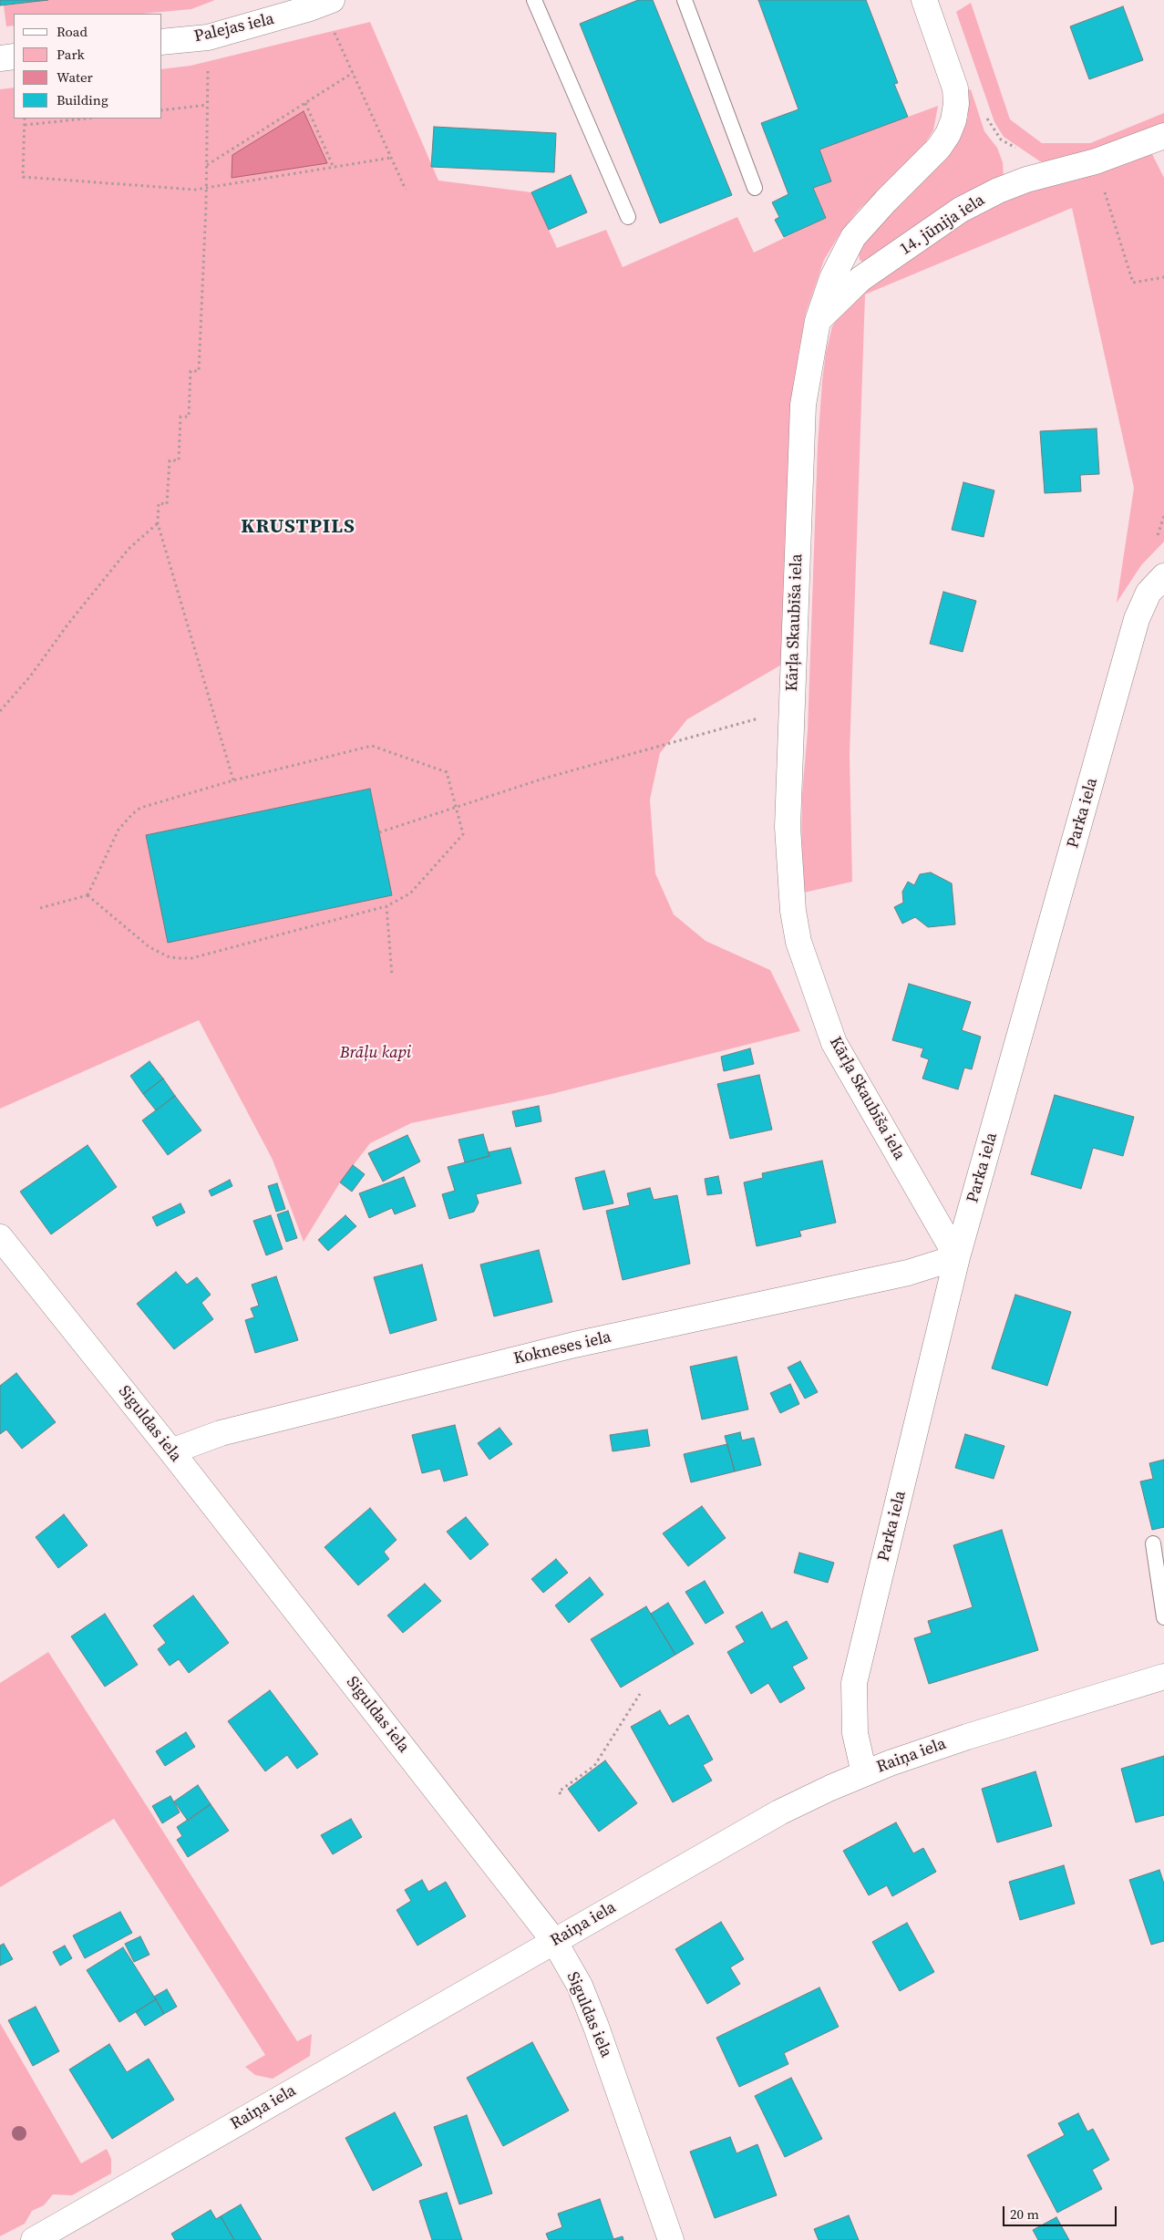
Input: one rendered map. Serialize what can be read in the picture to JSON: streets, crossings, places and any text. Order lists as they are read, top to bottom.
{
  "streets": {
    "street": [
      "Palejas iela",
      "14. jūnija iela",
      "Kārļa Skaubīša iela",
      "Parka iela",
      "Kokneses iela",
      "Siguldas iela",
      "Raiņa iela"
    ]
  },
  "crossings": [
    ["14. jūnija iela", "Kārļa Skaubīša iela"],
    ["Kārļa Skaubīša iela", "Parka iela"],
    ["Kārļa Skaubīša iela", "Kokneses iela"],
    ["Parka iela", "Kokneses iela"],
    ["Parka iela", "Raiņa iela"],
    ["Kokneses iela", "Siguldas iela"],
    ["Siguldas iela", "Raiņa iela"]
  ],
  "districts": ["KRUSTPILS"],
  "parks": ["Brāļu kapi"],
  "legend": [
    "Road",
    "Park",
    "Water",
    "Building"
  ],
  "scale_bar": "20 m"
}
